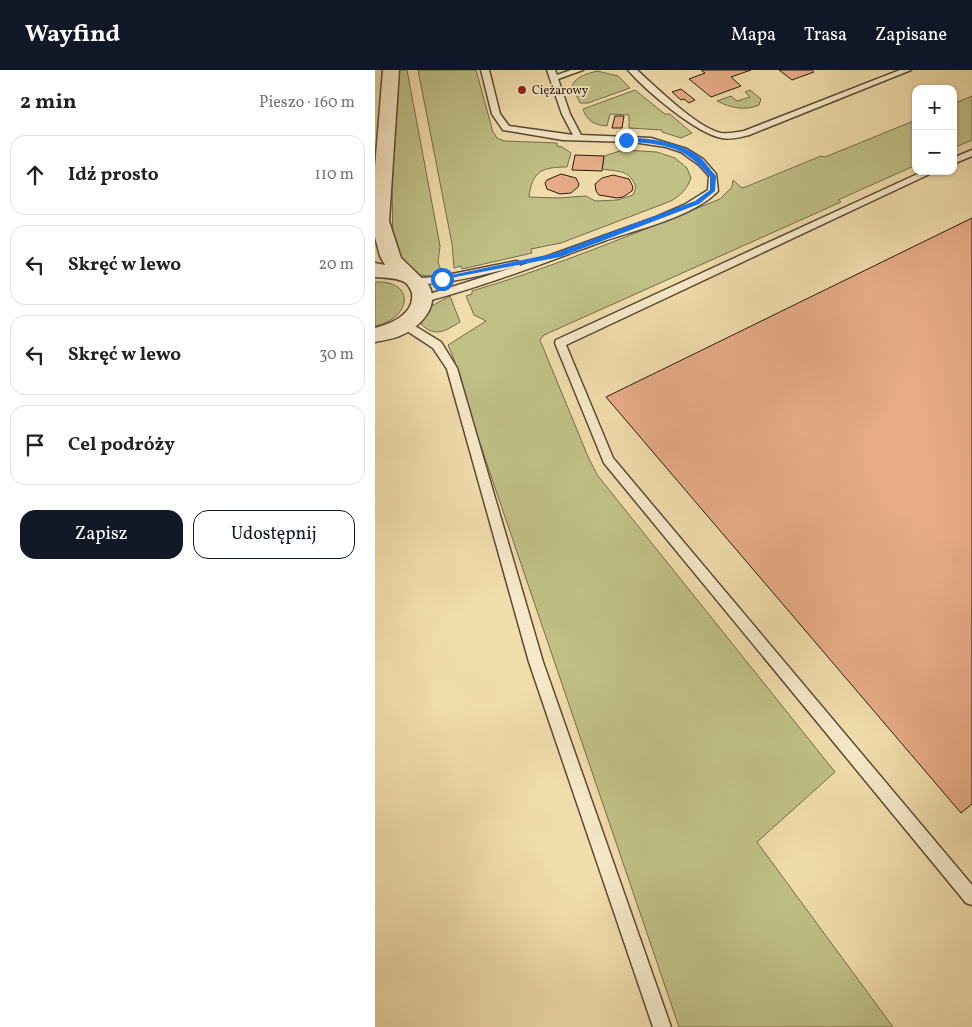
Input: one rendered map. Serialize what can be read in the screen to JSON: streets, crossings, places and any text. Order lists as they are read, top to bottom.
{
  "places": ["Ciężarowy"],
  "page": {
    "header": "Wayfind",
    "nav": ["Mapa", "Trasa", "Zapisane"],
    "heading": ["2 min", "Pieszo · 160 m"],
    "map_buttons": ["+", "−"],
    "list": [
      ["Idź prosto", "110 m"],
      ["Skręć w lewo", "20 m"],
      ["Skręć w lewo", "30 m"],
      "Cel podróży"
    ],
    "buttons": ["Zapisz", "Udostępnij"]
  }
}
